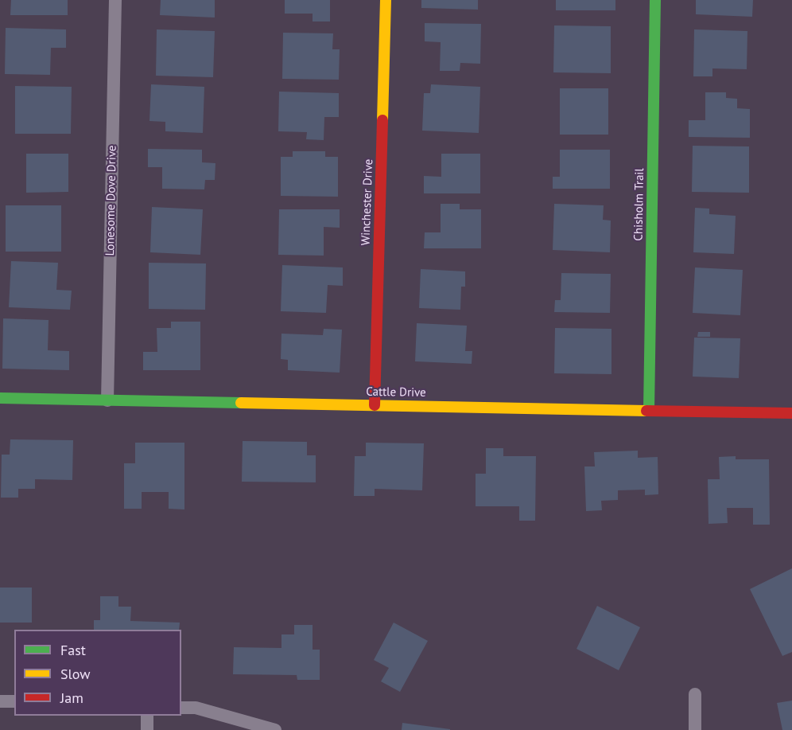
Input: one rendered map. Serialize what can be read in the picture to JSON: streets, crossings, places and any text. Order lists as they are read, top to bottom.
{
  "streets": {
    "street": [
      "Lonesome Dove Drive",
      "Winchester Drive",
      "Chisholm Trail",
      "Cattle Drive"
    ]
  },
  "crossings": [
    ["Lonesome Dove Drive", "Cattle Drive"],
    ["Winchester Drive", "Cattle Drive"],
    ["Chisholm Trail", "Cattle Drive"]
  ],
  "legend": ["Fast", "Slow", "Jam"]
}
